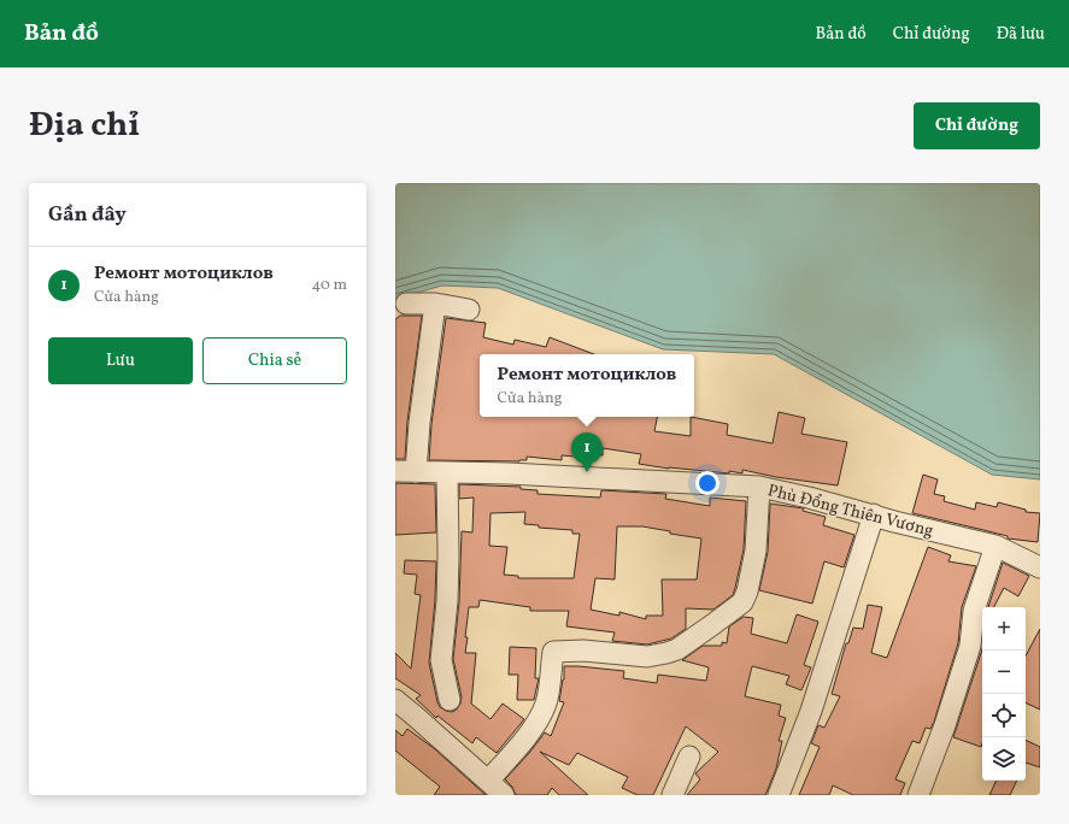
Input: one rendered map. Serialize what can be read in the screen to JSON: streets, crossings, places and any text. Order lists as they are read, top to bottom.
{
  "streets": {
    "street": ["Phù Đổng Thiên Vương"]
  },
  "page": {
    "header": "Bản đồ",
    "nav": ["Bản đồ", "Chỉ đường", "Đã lưu"],
    "title": "Địa chỉ",
    "buttons": [
      "Chỉ đường",
      ["Lưu", "Chia sẻ"]
    ],
    "heading": "Gần đây",
    "list": [
      {
        "mark": "1",
        "name": "Ремонт мотоциклов",
        "note": "Cửa hàng",
        "value": "40 m"
      }
    ],
    "popup": ["Ремонт мотоциклов", "Cửa hàng"],
    "pins": "1",
    "map_buttons": ["+", "−"]
  }
}
